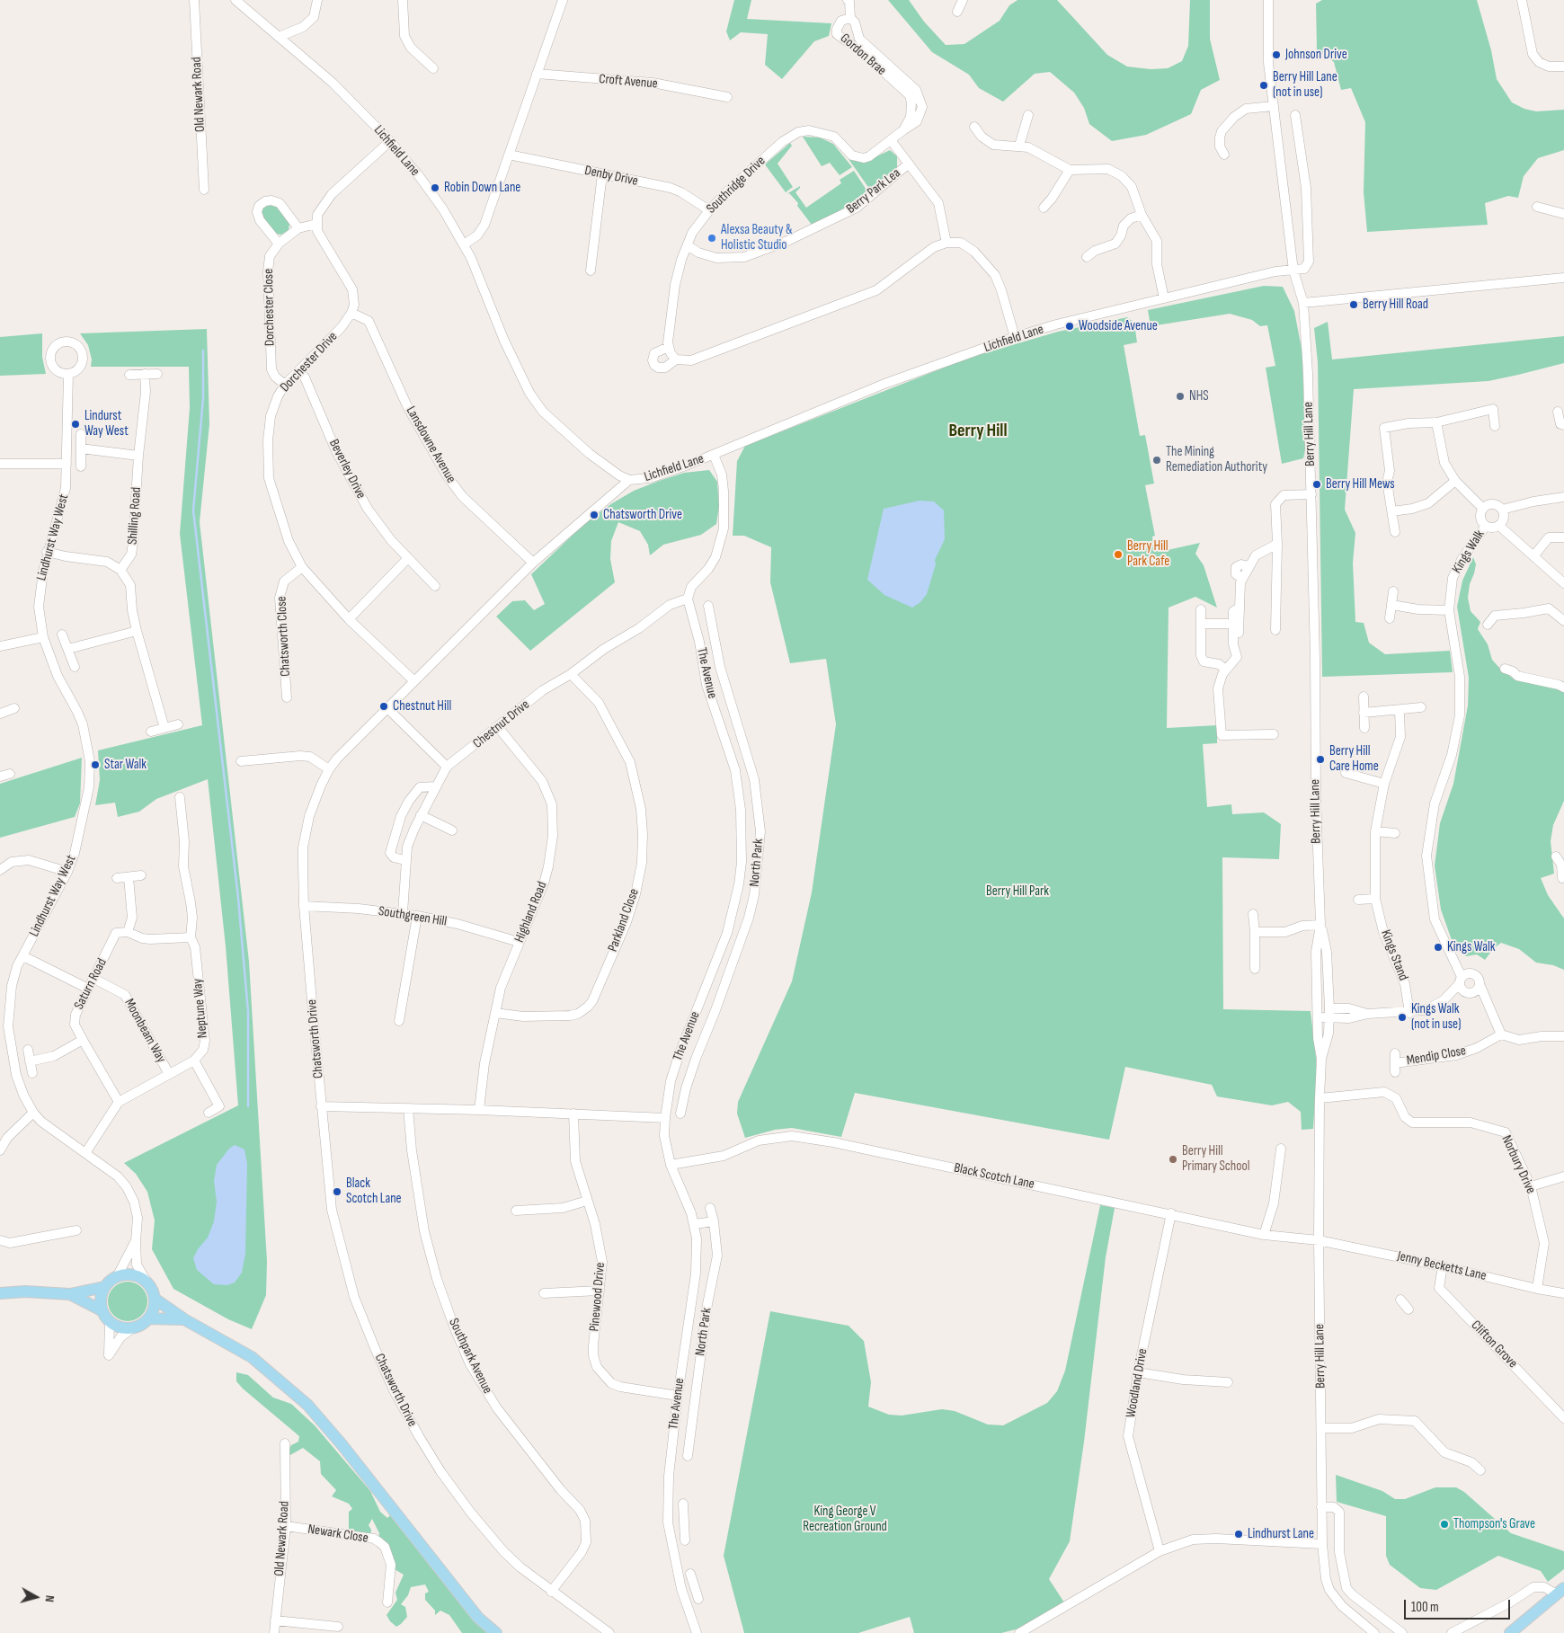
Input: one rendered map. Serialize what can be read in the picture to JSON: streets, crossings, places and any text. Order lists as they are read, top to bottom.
{
  "streets": {
    "street": [
      "Gordon Brae",
      "Croft Avenue",
      "Old Newark Road",
      "Lichfield Lane",
      "Denby Drive",
      "Southridge Drive",
      "Berry Park Lea",
      "Dorchester Close",
      "Dorchester Drive",
      "Berry Hill Lane",
      "Lansdowne Avenue",
      "Beverley Drive",
      "Shilling Road",
      "Lindhurst Way West",
      "Kings Walk",
      "Chatsworth Close",
      "The Avenue",
      "Chestnut Drive",
      "North Park",
      "Highland Road",
      "Southgreen Hill",
      "Parkland Close",
      "Kings Stand",
      "Saturn Road",
      "Neptune Way",
      "Moonbeam Way",
      "Chatsworth Drive",
      "Mendip Close",
      "Norbury Drive",
      "Black Scotch Lane",
      "Jenny Becketts Lane",
      "Pinewood Drive",
      "Clifton Grove",
      "Southpark Avenue",
      "Woodland Drive",
      "Newark Close"
    ]
  },
  "crossings": [
    ["Gordon Brae", "Southridge Drive"],
    ["Old Newark Road", "Newark Close"],
    ["Lichfield Lane", "Berry Hill Lane"],
    ["Lichfield Lane", "Chatsworth Drive"],
    ["Denby Drive", "Southridge Drive"],
    ["Southridge Drive", "Berry Park Lea"],
    ["Dorchester Close", "Dorchester Drive"],
    ["Dorchester Drive", "Lansdowne Avenue"],
    ["Dorchester Drive", "Beverley Drive"],
    ["Dorchester Drive", "Chatsworth Close"],
    ["Dorchester Drive", "Chatsworth Drive"],
    ["Berry Hill Lane", "Norbury Drive"],
    ["Berry Hill Lane", "Black Scotch Lane"],
    ["Berry Hill Lane", "Jenny Becketts Lane"],
    ["Lansdowne Avenue", "Chatsworth Drive"],
    ["The Avenue", "Chestnut Drive"],
    ["The Avenue", "Black Scotch Lane"],
    ["The Avenue", "Pinewood Drive"],
    ["Chestnut Drive", "Highland Road"],
    ["Chestnut Drive", "Southgreen Hill"],
    ["Chestnut Drive", "Parkland Close"],
    ["Highland Road", "Southgreen Hill"],
    ["Highland Road", "Parkland Close"],
    ["Southgreen Hill", "Chatsworth Drive"],
    ["Saturn Road", "Moonbeam Way"],
    ["Chatsworth Drive", "Southpark Avenue"],
    ["Norbury Drive", "Jenny Becketts Lane"],
    ["Black Scotch Lane", "Jenny Becketts Lane"],
    ["Black Scotch Lane", "Woodland Drive"],
    ["Jenny Becketts Lane", "Clifton Grove"]
  ],
  "districts": ["Berry Hill"],
  "parks": ["Berry Hill Park", "King George V Recreation Ground"],
  "places": [
    "Johnson Drive",
    "Berry Hill Lane (not in use)",
    "Robin Down Lane",
    "Alexsa Beauty & Holistic Studio",
    "Berry Hill Road",
    "Woodside Avenue",
    "NHS",
    "Lindurst Way West",
    "The Mining Remediation Authority",
    "Berry Hill Mews",
    "Chatsworth Drive",
    "Berry Hill Park Cafe",
    "Chestnut Hill",
    "Berry Hill Care Home",
    "Star Walk",
    "Kings Walk",
    "Kings Walk (not in use)",
    "Berry Hill Primary School",
    "Black Scotch Lane",
    "Thompson's Grave",
    "Lindhurst Lane"
  ],
  "scale_bar": "100 m",
  "north": "right"
}
